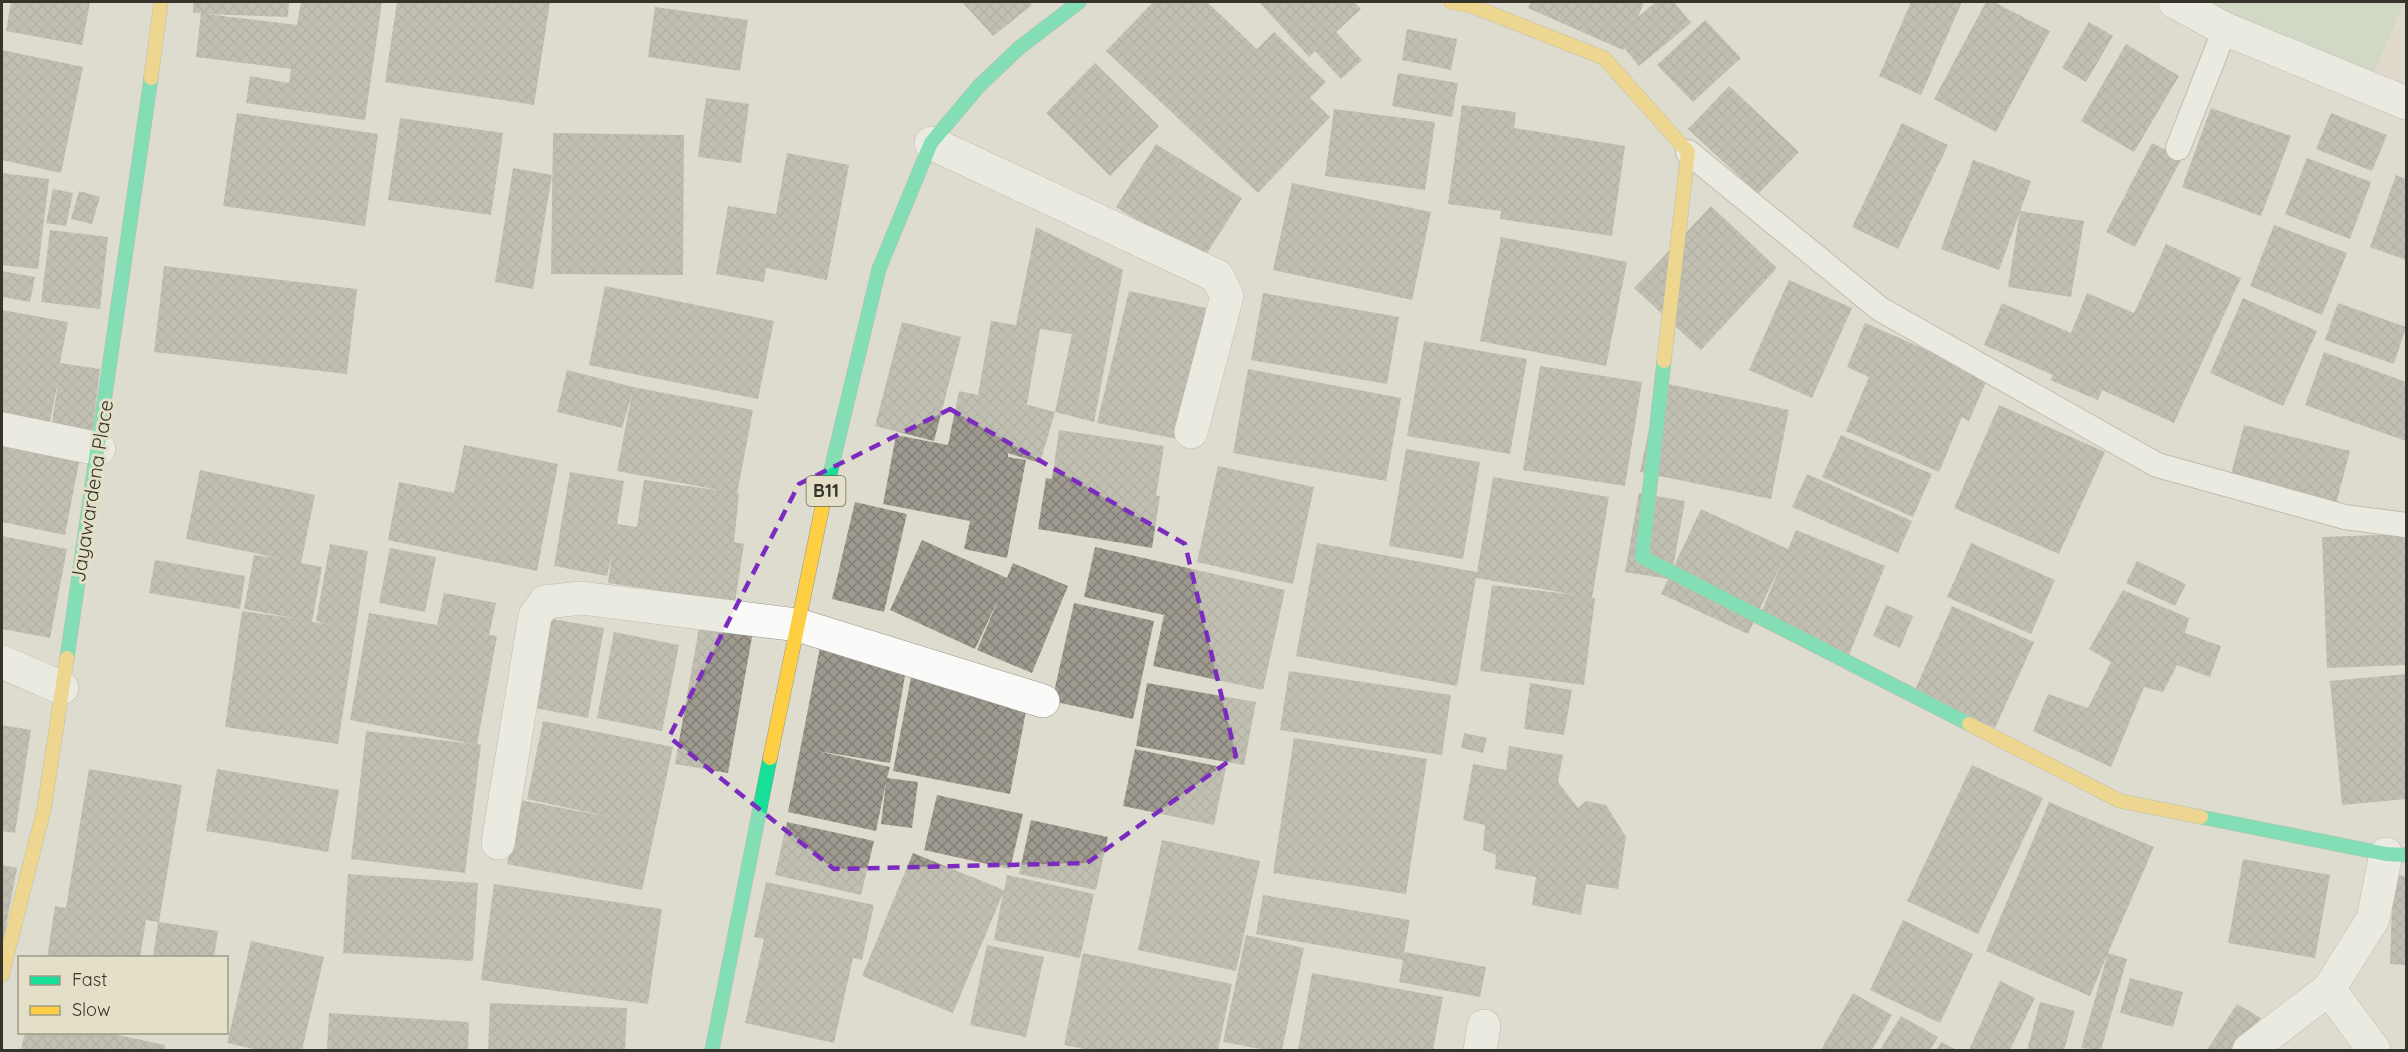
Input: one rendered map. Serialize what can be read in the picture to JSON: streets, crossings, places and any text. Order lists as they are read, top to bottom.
{
  "streets": {
    "street": ["Jayawardena Place", "B11"]
  },
  "legend": ["Fast", "Slow"]
}
